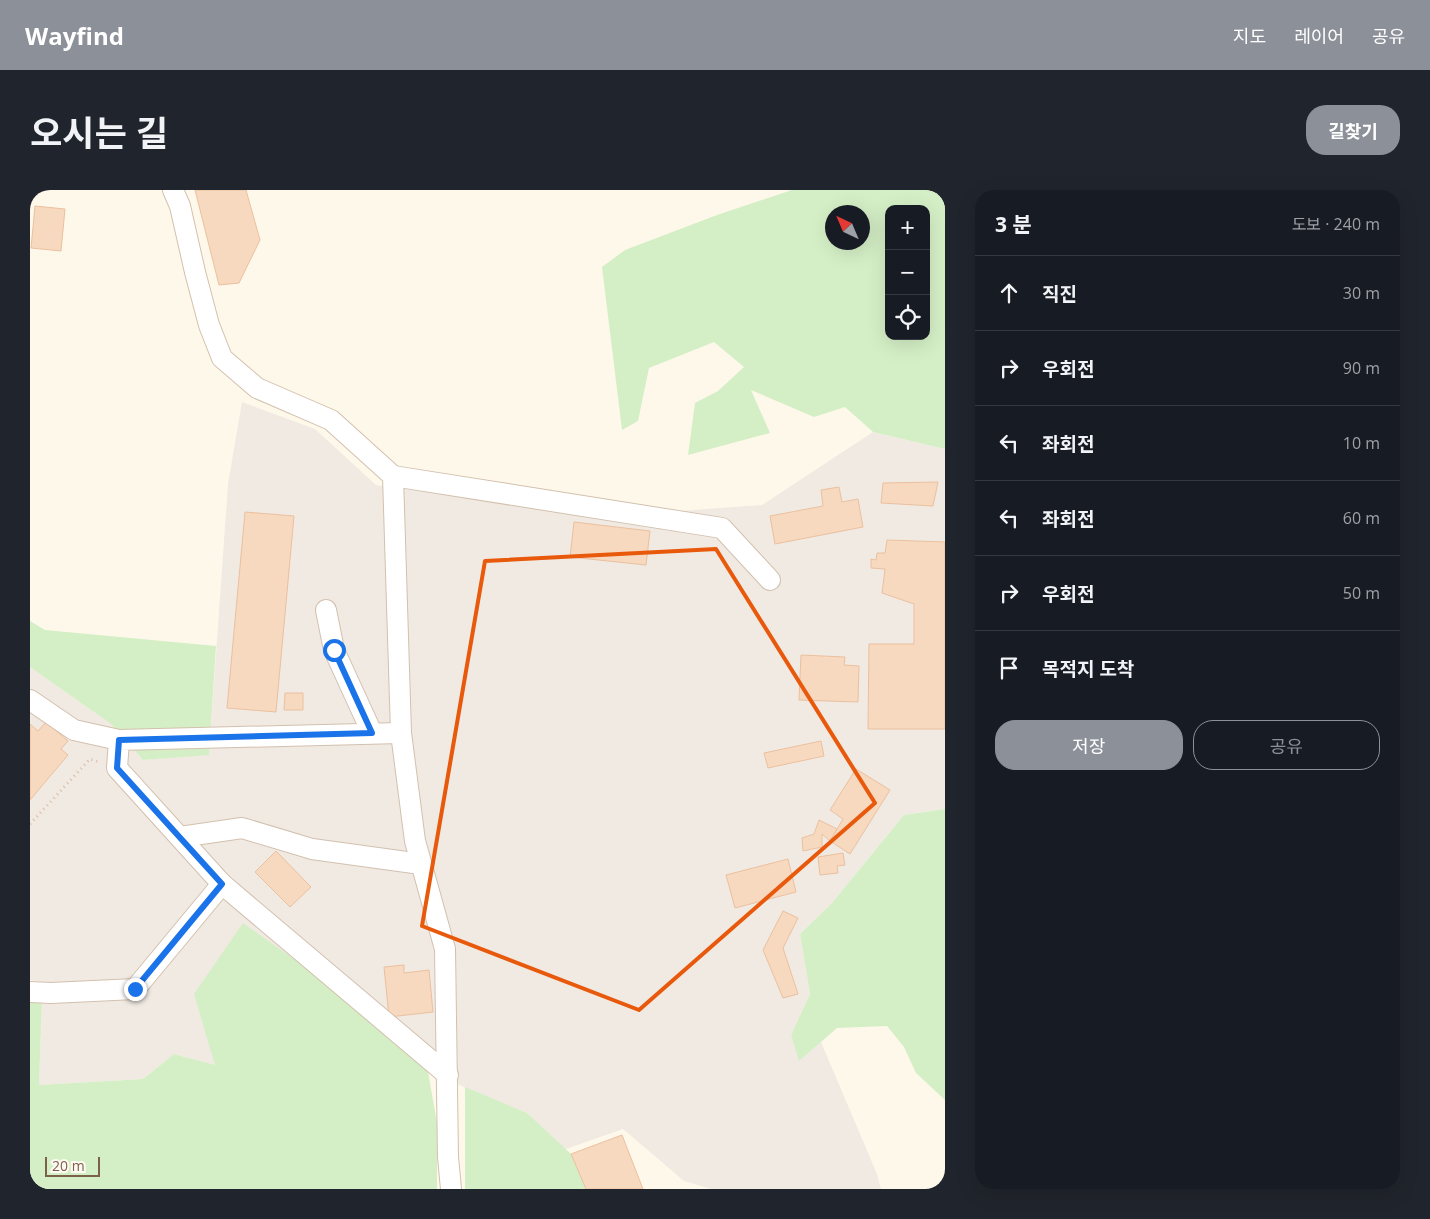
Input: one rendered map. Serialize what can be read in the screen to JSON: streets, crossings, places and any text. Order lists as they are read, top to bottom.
{
  "scale_bar": "20 m",
  "north": "top left",
  "page": {
    "header": "Wayfind",
    "nav": ["지도", "레이어", "공유"],
    "title": "오시는 길",
    "buttons": [
      "길찾기",
      ["저장", "공유"]
    ],
    "heading": ["3 분", "도보 · 240 m"],
    "map_buttons": ["+", "−"],
    "list": [
      ["직진", "30 m"],
      ["우회전", "90 m"],
      ["좌회전", "10 m"],
      ["좌회전", "60 m"],
      ["우회전", "50 m"],
      "목적지 도착"
    ],
    "scale": "20 m"
  }
}
